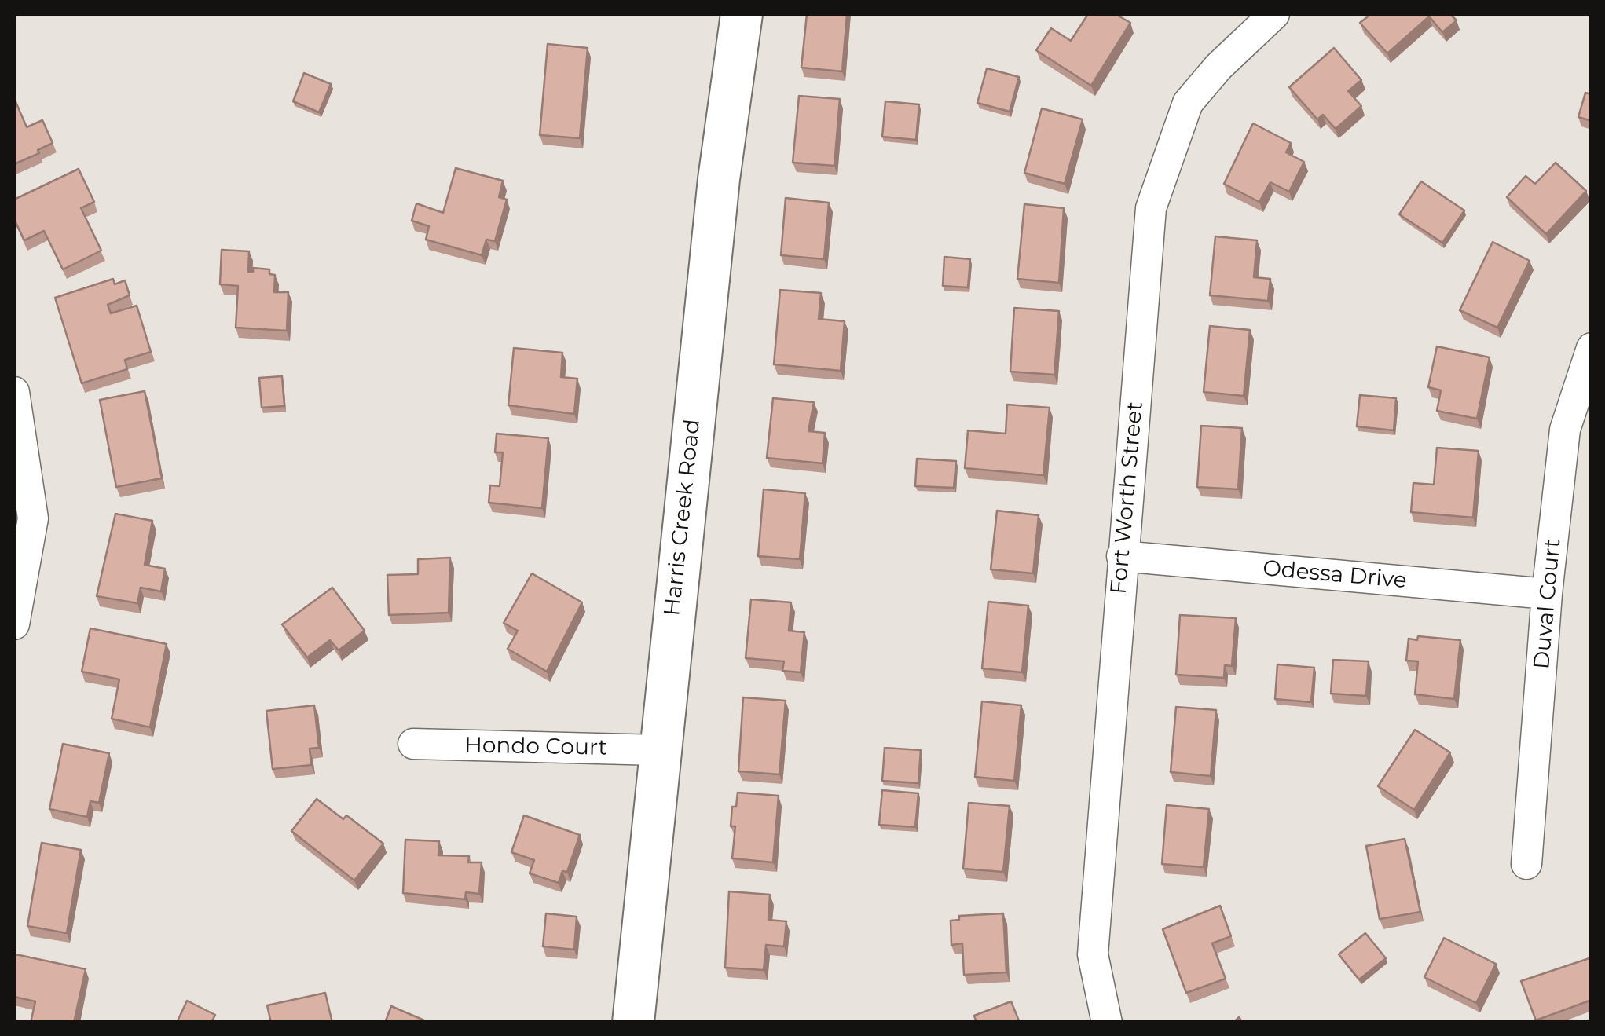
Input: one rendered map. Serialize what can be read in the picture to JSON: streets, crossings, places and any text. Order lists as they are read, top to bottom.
{
  "streets": {
    "street": [
      "Fort Worth Street",
      "Harris Creek Road",
      "Odessa Drive",
      "Duval Court",
      "Hondo Court"
    ]
  },
  "crossings": [
    ["Fort Worth Street", "Odessa Drive"],
    ["Harris Creek Road", "Hondo Court"],
    ["Odessa Drive", "Duval Court"]
  ]
}
